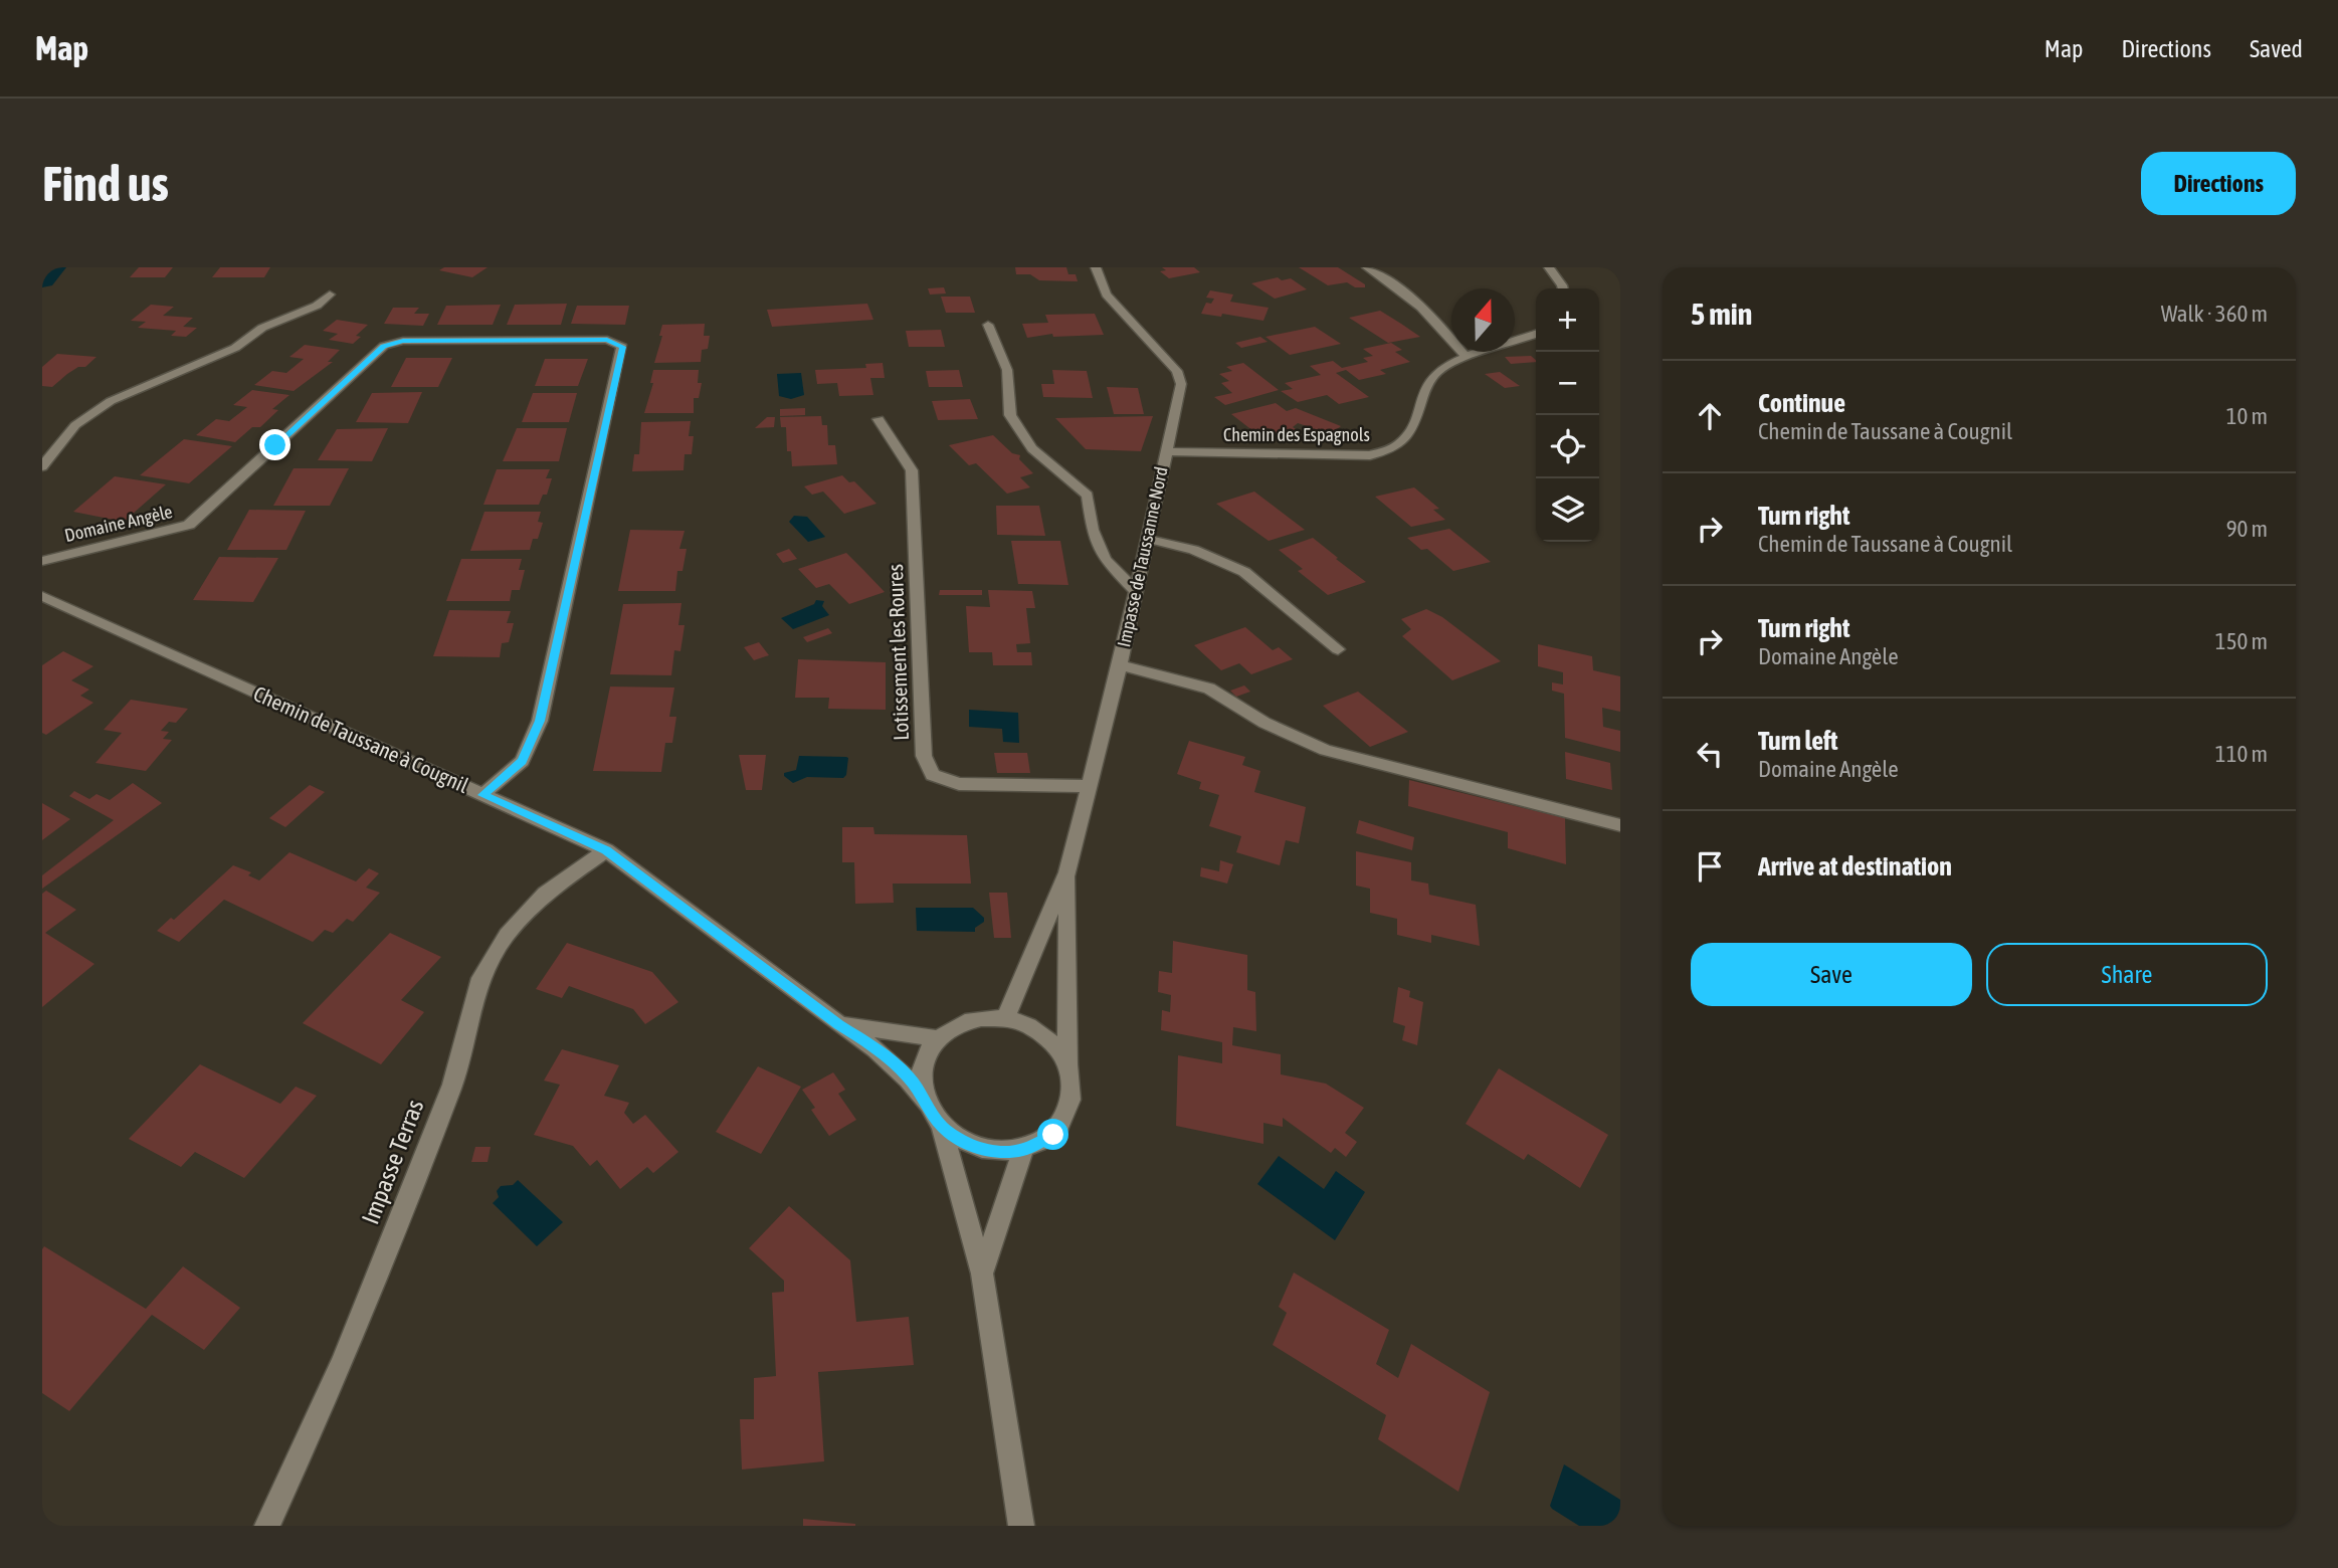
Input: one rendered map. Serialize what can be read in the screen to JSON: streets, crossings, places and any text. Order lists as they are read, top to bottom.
{
  "streets": {
    "street": [
      "Chemin des Espagnols",
      "Domaine Angèle",
      "Impasse de Taussanne Nord",
      "Lotissement les Roures",
      "Chemin de Taussane à Cougnil",
      "Impasse Terras"
    ]
  },
  "crossings": [
    ["Chemin des Espagnols", "Impasse de Taussanne Nord"],
    ["Domaine Angèle", "Chemin de Taussane à Cougnil"],
    ["Impasse de Taussanne Nord", "Lotissement les Roures"],
    ["Impasse de Taussanne Nord", "Chemin de Taussane à Cougnil"],
    ["Chemin de Taussane à Cougnil", "Impasse Terras"]
  ],
  "north": "top",
  "page": {
    "header": "Map",
    "nav": ["Map", "Directions", "Saved"],
    "buttons": [
      "Directions",
      ["Save", "Share"]
    ],
    "title": "Find us",
    "heading": ["5 min", "Walk · 360 m"],
    "map_buttons": ["+", "−"],
    "list": [
      ["Continue", "Chemin de Taussane à Cougnil", "10 m"],
      ["Turn right", "Chemin de Taussane à Cougnil", "90 m"],
      ["Turn right", "Domaine Angèle", "150 m"],
      ["Turn left", "Domaine Angèle", "110 m"],
      "Arrive at destination"
    ]
  }
}
